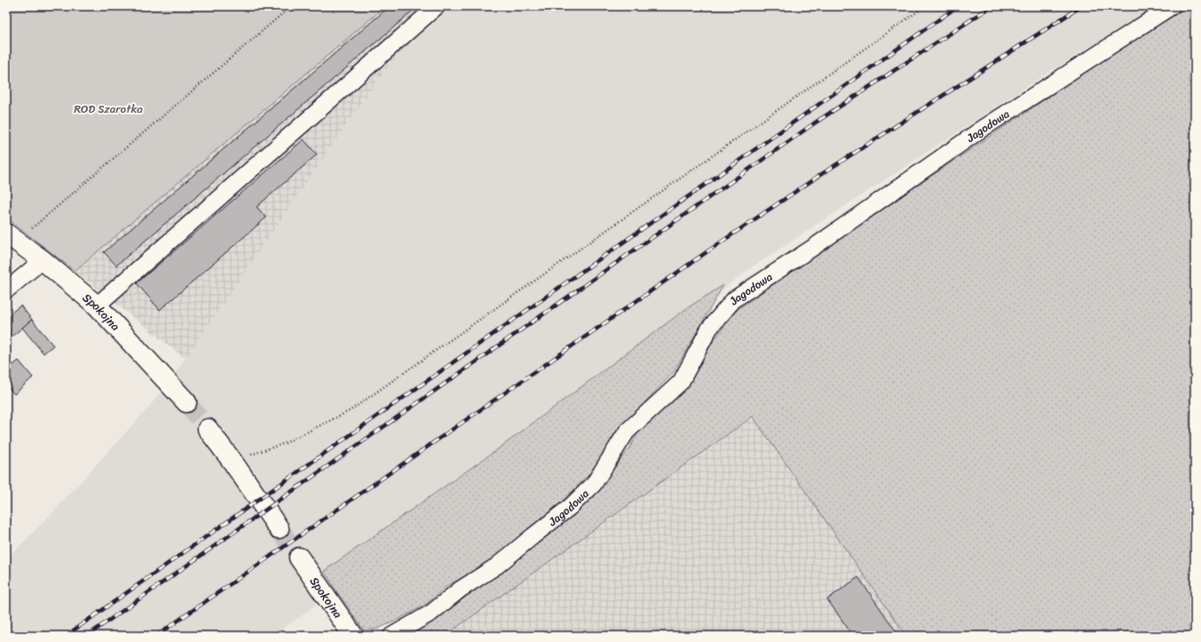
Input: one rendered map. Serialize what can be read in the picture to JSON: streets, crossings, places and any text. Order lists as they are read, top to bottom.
{
  "streets": {
    "street": ["Jagodowa", "Spokojna"]
  },
  "parks": ["ROD Szarotka"]
}
